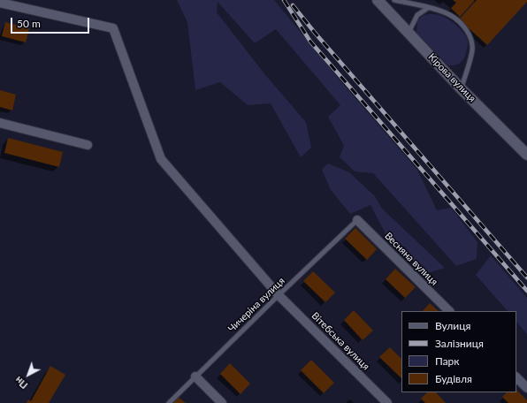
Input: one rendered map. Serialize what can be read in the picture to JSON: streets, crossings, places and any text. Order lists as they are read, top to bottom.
{
  "streets": {
    "main road": ["Кірова вулиця"],
    "street": ["Весняна вулиця", "Вітебська вулиця"],
    "lane": ["Чичеріна вулиця"]
  },
  "crossings": [
    ["Весняна вулиця", "Чичеріна вулиця"],
    ["Чичеріна вулиця", "Вітебська вулиця"]
  ],
  "legend": [
    "Вулиця",
    "Залізниця",
    "Парк",
    "Будівля"
  ],
  "scale_bar": "50 m",
  "north": "bottom left"
}
